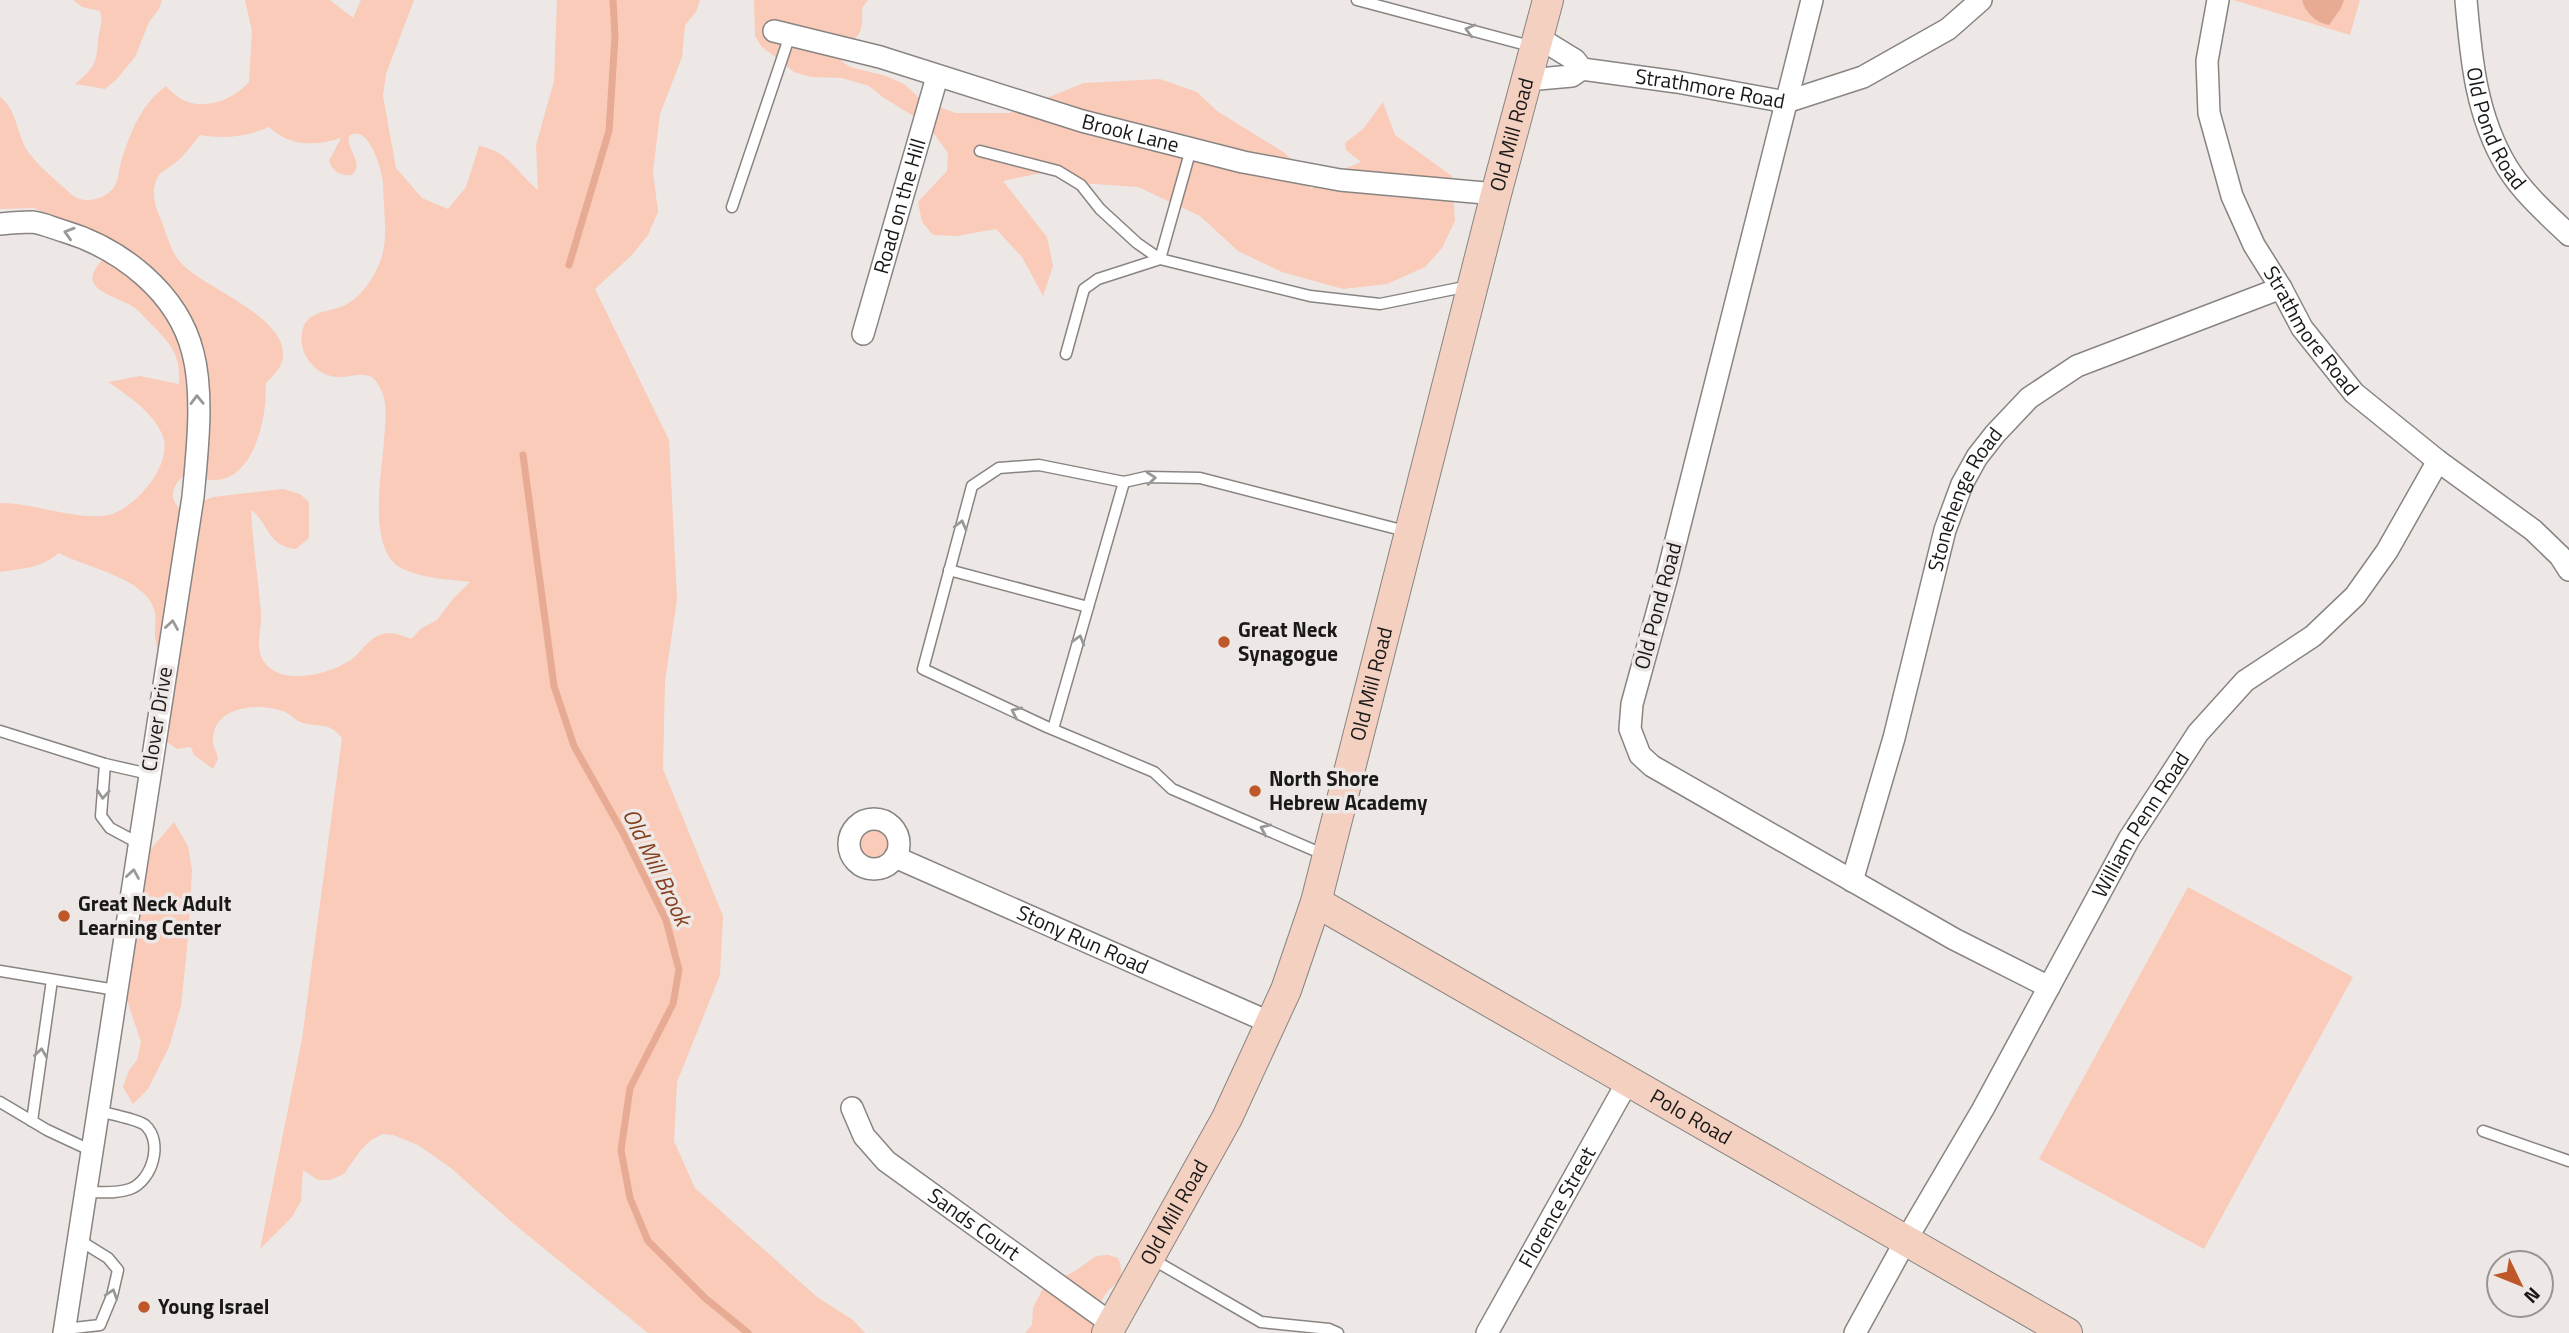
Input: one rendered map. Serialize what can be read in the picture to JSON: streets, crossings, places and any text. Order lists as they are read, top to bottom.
{
  "streets": {
    "street": [
      "Strathmore Road",
      "Old Pond Road",
      "Brook Lane",
      "Old Mill Road",
      "Road on the Hill",
      "Stonehenge Road",
      "Clover Drive",
      "William Penn Road",
      "Stony Run Road",
      "Polo Road",
      "Florence Street",
      "Sands Court"
    ]
  },
  "crossings": [
    ["Strathmore Road", "Old Pond Road"],
    ["Strathmore Road", "Old Mill Road"],
    ["Strathmore Road", "Stonehenge Road"],
    ["Strathmore Road", "William Penn Road"],
    ["Old Pond Road", "Stonehenge Road"],
    ["Old Pond Road", "William Penn Road"],
    ["Brook Lane", "Old Mill Road"],
    ["Brook Lane", "Road on the Hill"],
    ["Old Mill Road", "Stony Run Road"],
    ["Old Mill Road", "Polo Road"],
    ["Old Mill Road", "Sands Court"],
    ["William Penn Road", "Polo Road"],
    ["Polo Road", "Florence Street"]
  ],
  "one_way": ["Clover Drive"],
  "water": ["Old Mill Brook"],
  "places": [
    "Great Neck Synagogue",
    "North Shore Hebrew Academy",
    "Great Neck Adult Learning Center",
    "Young Israel"
  ],
  "north": "bottom right"
}
